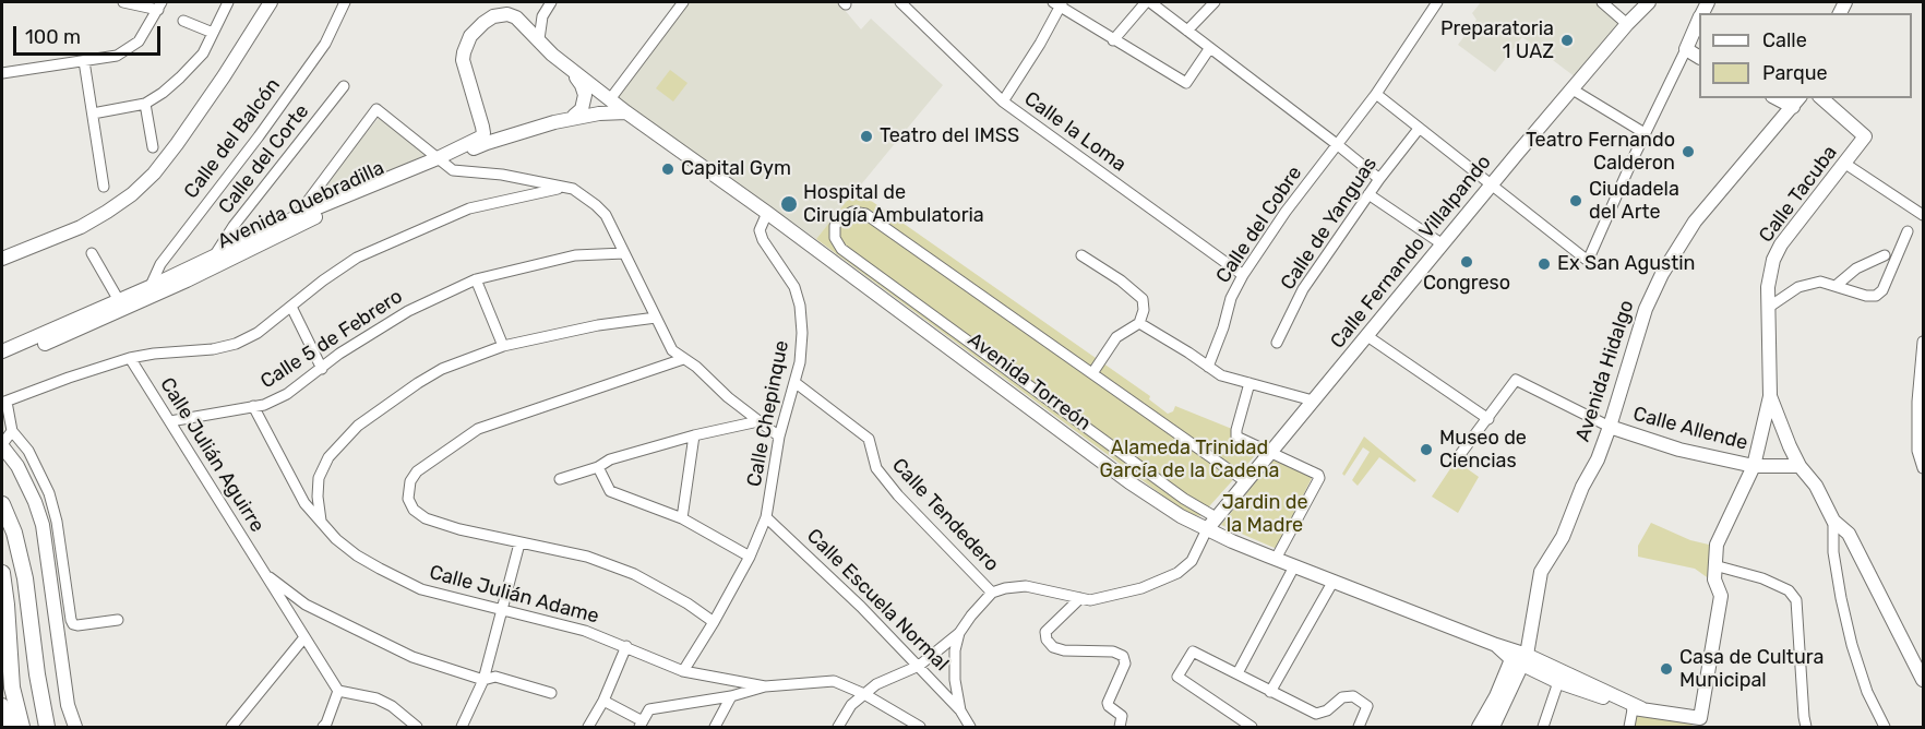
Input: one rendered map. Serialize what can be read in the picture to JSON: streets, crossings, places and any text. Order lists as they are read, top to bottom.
{
  "streets": {
    "street": [
      "Calle la Loma",
      "Calle del Balcón",
      "Calle del Corte",
      "Calle Tacuba",
      "Avenida Quebradilla",
      "Calle de Yanguas",
      "Calle del Cobre",
      "Calle Fernando Villalpando",
      "Calle 5 de Febrero",
      "Avenida Hidalgo",
      "Avenida Torreón",
      "Calle Chepinque",
      "Calle Allende",
      "Calle Julián Aguirre",
      "Calle Tendedero",
      "Calle Julián Adame",
      "Calle Escuela Normal"
    ]
  },
  "crossings": [
    ["Calle la Loma", "Calle del Cobre"],
    ["Calle del Balcón", "Avenida Quebradilla"],
    ["Calle del Corte", "Avenida Quebradilla"],
    ["Avenida Quebradilla", "Avenida Torreón"],
    ["Calle Fernando Villalpando", "Avenida Torreón"],
    ["Calle 5 de Febrero", "Calle Julián Aguirre"],
    ["Calle 5 de Febrero", "Calle Julián Adame"],
    ["Avenida Hidalgo", "Avenida Torreón"],
    ["Avenida Hidalgo", "Calle Allende"],
    ["Avenida Torreón", "Calle Chepinque"],
    ["Calle Chepinque", "Calle Tendedero"],
    ["Calle Chepinque", "Calle Julián Adame"],
    ["Calle Chepinque", "Calle Escuela Normal"]
  ],
  "parks": ["Alameda Trinidad García de la Cadena", "Jardin de la Madre"],
  "places": [
    "Preparatoria 1 UAZ",
    "Teatro del IMSS",
    "Teatro Fernando Calderon",
    "Capital Gym",
    "Ciudadela del Arte",
    "Hospital de Cirugía Ambulatoria",
    "Congreso",
    "Ex San Agustin",
    "Museo de Ciencias",
    "Casa de Cultura Municipal"
  ],
  "legend": ["Calle", "Parque"],
  "scale_bar": "100 m"
}
